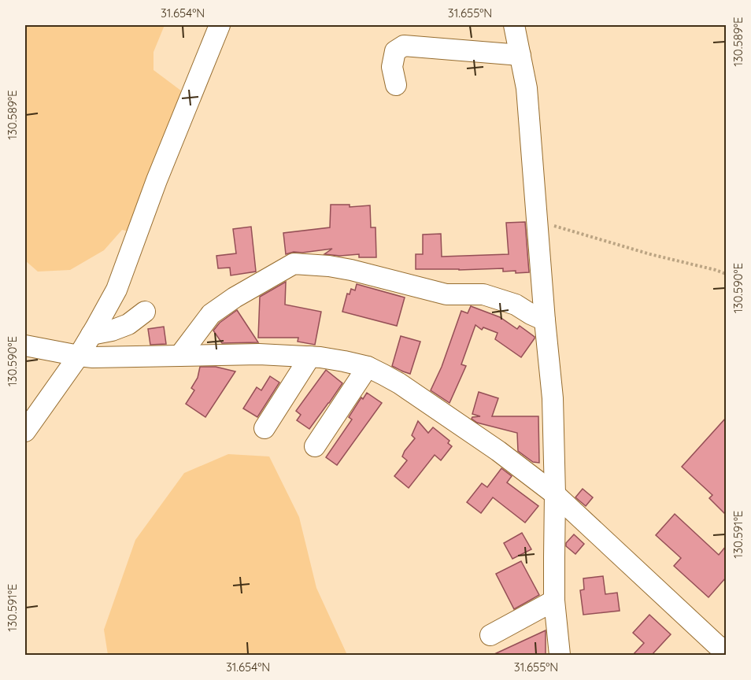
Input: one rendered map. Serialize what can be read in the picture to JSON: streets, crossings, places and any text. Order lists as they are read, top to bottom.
{
  "coordinates": [
    "31.654°N",
    "31.655°N",
    "130.589°E",
    "130.590°E",
    "130.591°E"
  ]
}
